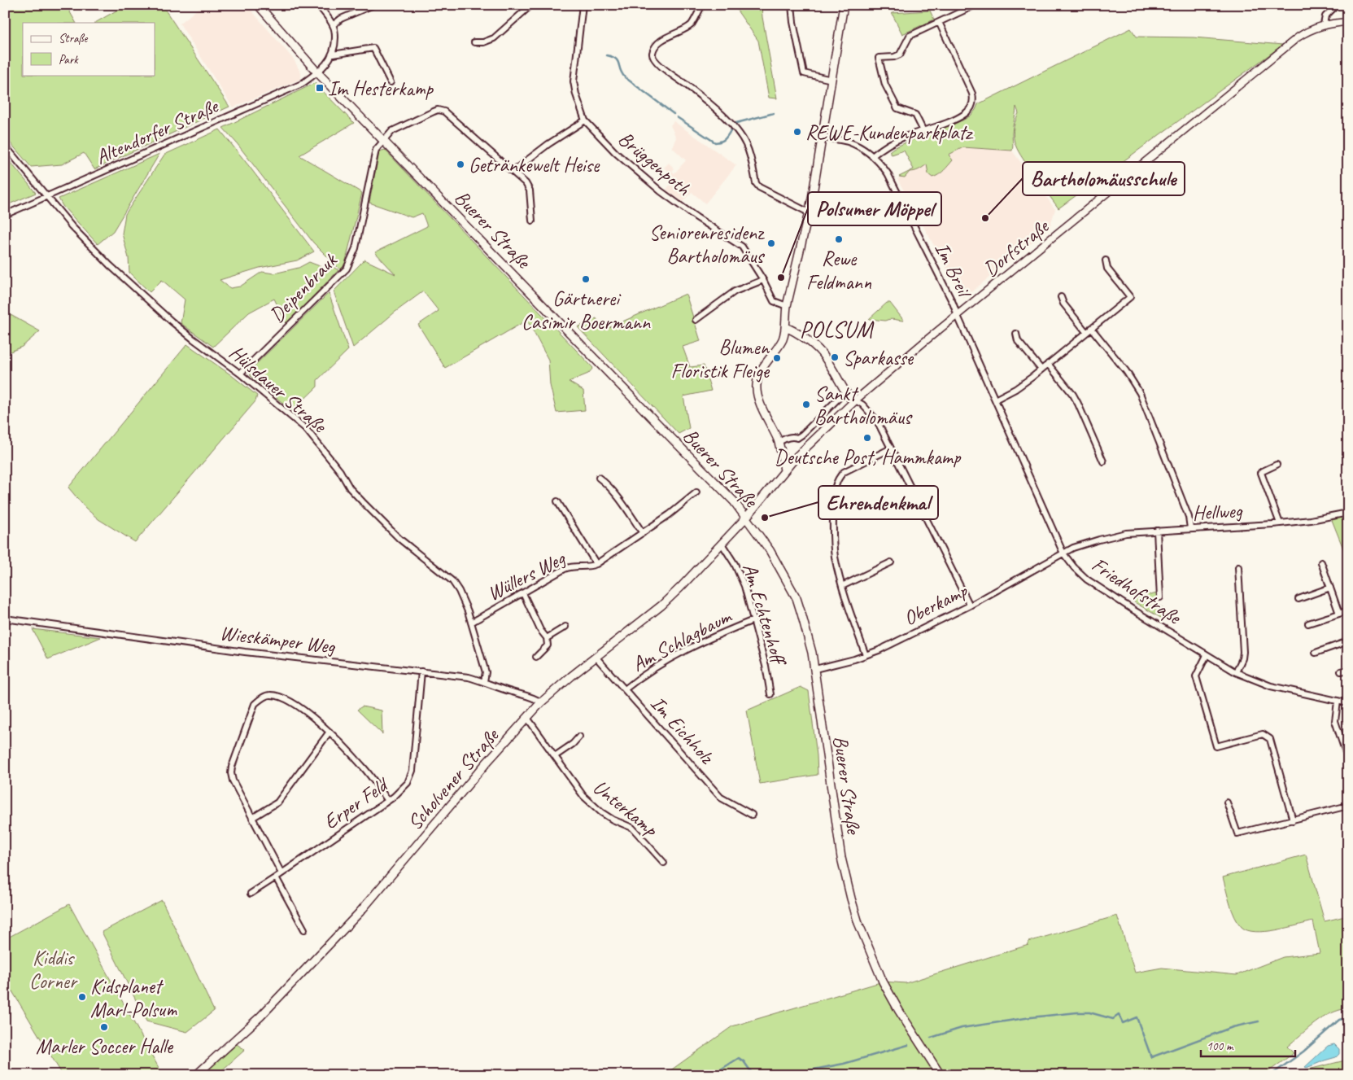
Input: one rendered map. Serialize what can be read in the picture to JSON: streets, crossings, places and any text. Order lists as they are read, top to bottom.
{
  "streets": {
    "main road": ["Buerer Straße", "Dorfstraße", "Scholvener Straße"],
    "street": [
      "Altendorfer Straße",
      "Brüggenpoth",
      "Im Breil",
      "Deipenbrauk",
      "Hülsdauer Straße",
      "Hellweg",
      "Wüllers Weg",
      "Friedhofstraße",
      "Oberkamp",
      "Am Echtenhoff",
      "Wieskämper Weg",
      "Am Schlagbaum",
      "Im Eichholz",
      "Erper Feld",
      "Unterkamp"
    ]
  },
  "crossings": [
    ["Altendorfer Straße", "Buerer Straße"],
    ["Altendorfer Straße", "Hülsdauer Straße"],
    ["Buerer Straße", "Dorfstraße"],
    ["Buerer Straße", "Deipenbrauk"],
    ["Buerer Straße", "Oberkamp"],
    ["Buerer Straße", "Scholvener Straße"],
    ["Dorfstraße", "Im Breil"],
    ["Dorfstraße", "Friedhofstraße"],
    ["Dorfstraße", "Scholvener Straße"],
    ["Im Breil", "Friedhofstraße"],
    ["Deipenbrauk", "Hülsdauer Straße"],
    ["Hülsdauer Straße", "Wüllers Weg"],
    ["Hülsdauer Straße", "Wieskämper Weg"],
    ["Hellweg", "Friedhofstraße"],
    ["Hellweg", "Oberkamp"],
    ["Friedhofstraße", "Oberkamp"],
    ["Am Echtenhoff", "Am Schlagbaum"],
    ["Am Echtenhoff", "Scholvener Straße"],
    ["Wieskämper Weg", "Scholvener Straße"],
    ["Wieskämper Weg", "Erper Feld"],
    ["Am Schlagbaum", "Im Eichholz"],
    ["Im Eichholz", "Scholvener Straße"],
    ["Scholvener Straße", "Unterkamp"]
  ],
  "districts": ["POLSUM"],
  "parks": ["Kiddis Corner"],
  "places": {
    "transit": ["Im Hesterkamp"],
    "other": [
      "REWE-Kundenparkplatz",
      "Getränkewelt Heise",
      "Bartholomäusschule",
      "Rewe Feldmann",
      "Seniorenresidenz Bartholomäus",
      "Polsumer Möppel",
      "Gärtnerei Casimir Boermann",
      "Sparkasse",
      "Blumen Floristik Fleige",
      "Sankt Bartholomäus",
      "Deutsche Post, Hammkamp",
      "Ehrendenkmal",
      "Kidsplanet Marl-Polsum",
      "Marler Soccer Halle"
    ]
  },
  "legend": ["Straße", "Park"],
  "scale_bar": "100 m"
}
